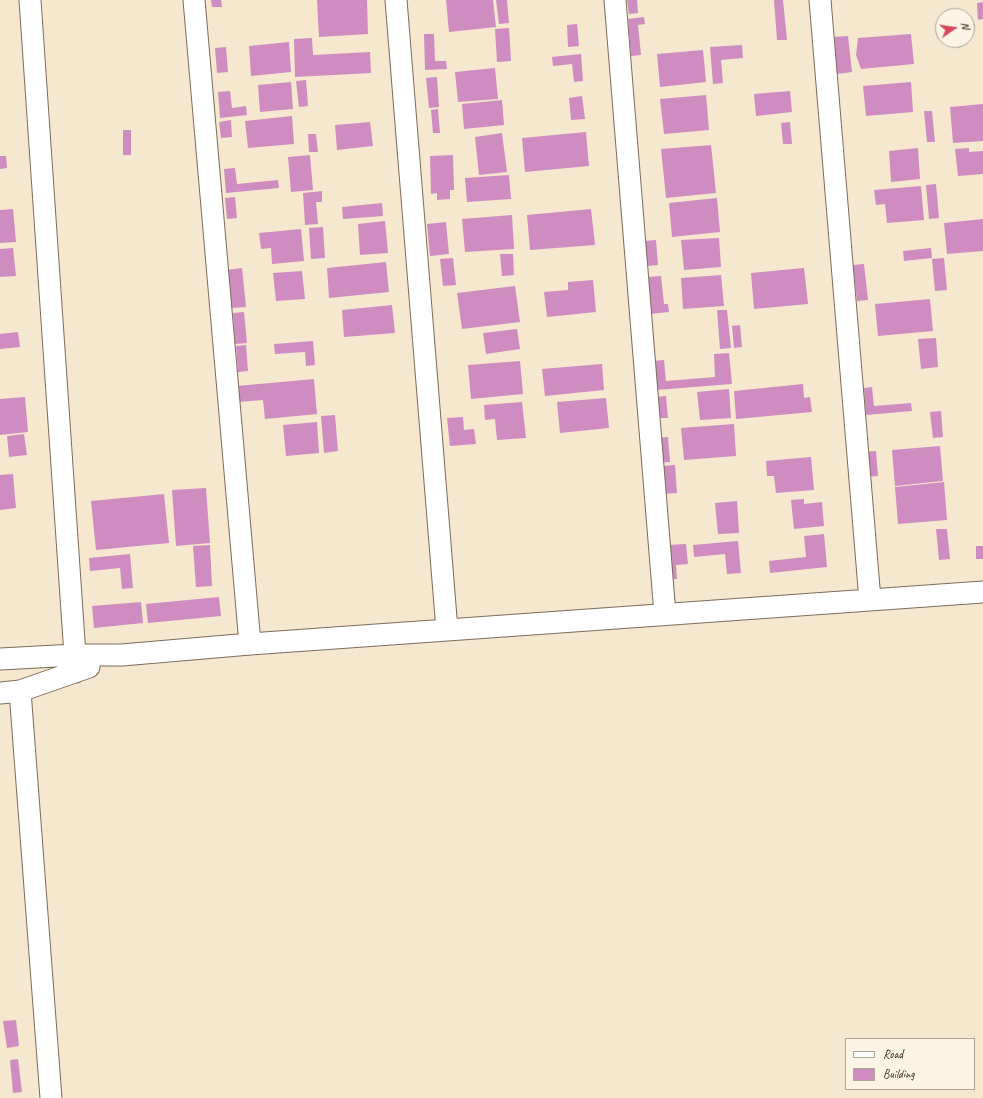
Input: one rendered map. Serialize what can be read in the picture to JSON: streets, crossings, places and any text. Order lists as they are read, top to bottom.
{
  "legend": ["Road", "Building"],
  "north": "right"
}
